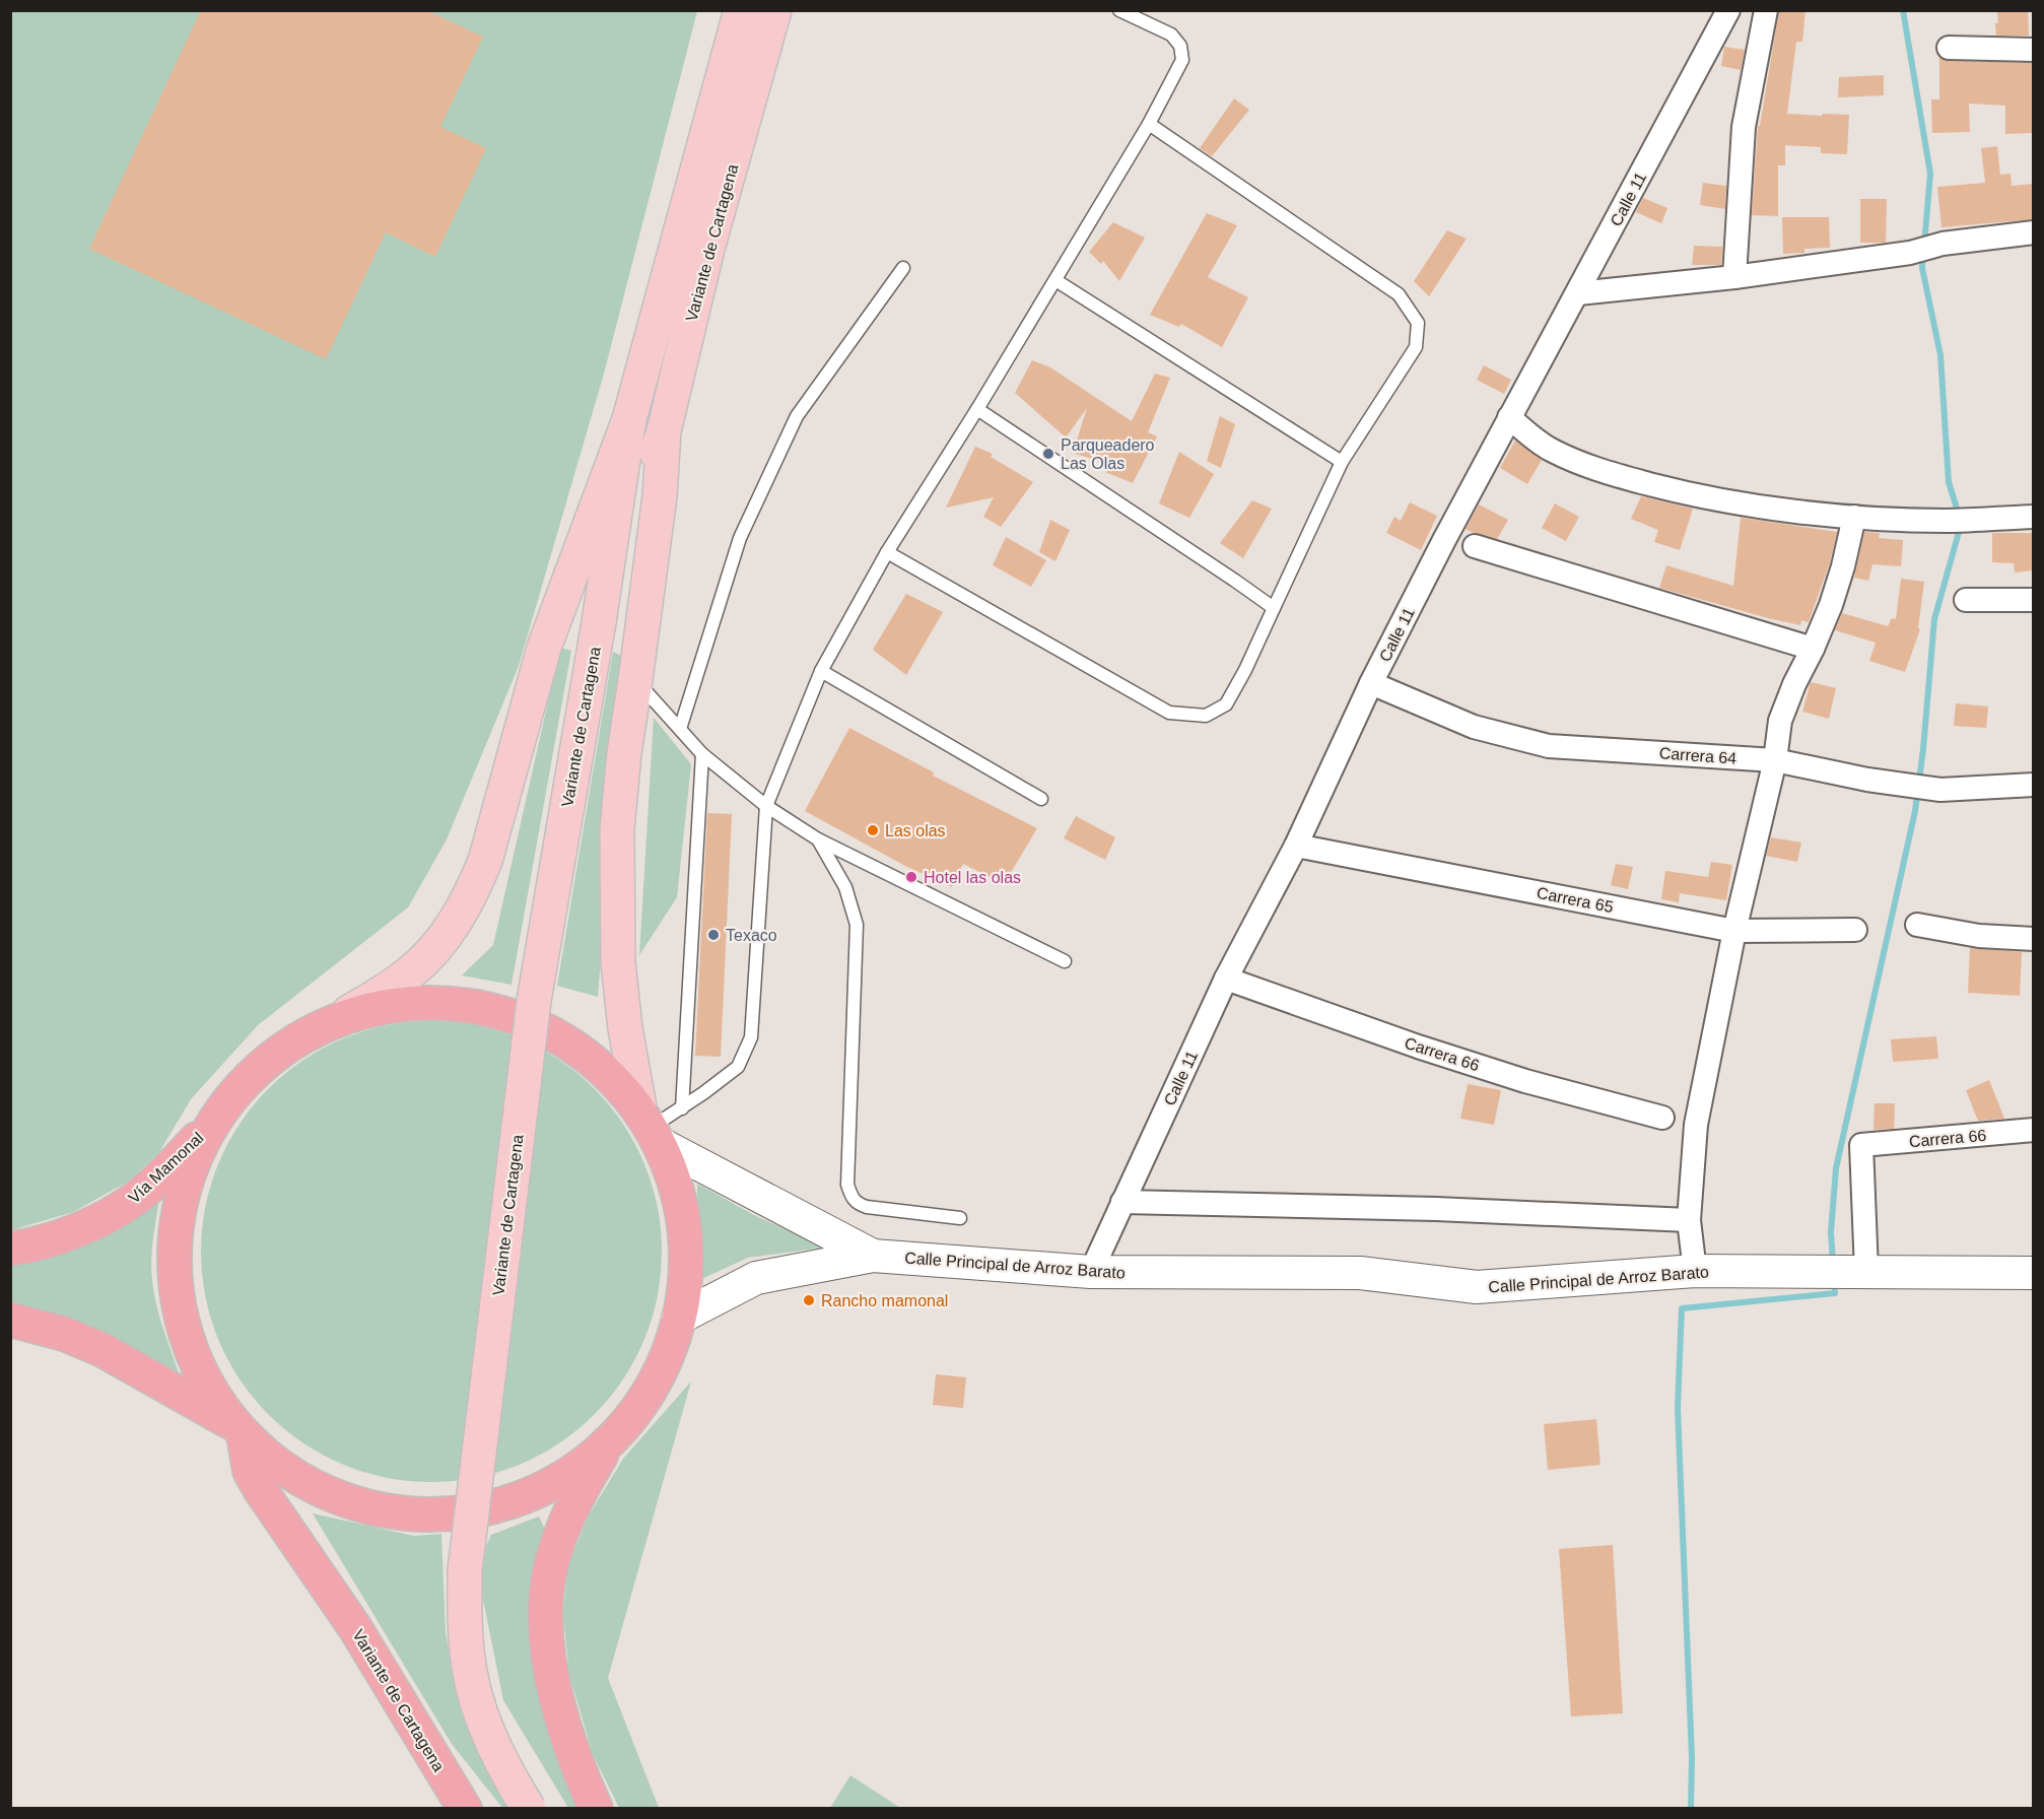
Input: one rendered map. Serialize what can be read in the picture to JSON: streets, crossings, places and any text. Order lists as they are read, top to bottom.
{
  "streets": {
    "highway": ["Variante de Cartagena", "Vía Mamonal"],
    "street": [
      "Calle 11",
      "Carrera 64",
      "Carrera 65",
      "Carrera 66",
      "Calle Principal de Arroz Barato"
    ]
  },
  "crossings": [
    ["Calle 11", "Carrera 64"],
    ["Calle 11", "Carrera 65"],
    ["Calle 11", "Carrera 66"],
    ["Calle 11", "Calle Principal de Arroz Barato"],
    ["Carrera 66", "Calle Principal de Arroz Barato"]
  ],
  "places": [
    "Parqueadero Las Olas",
    "Las olas",
    "Hotel las olas",
    "Texaco",
    "Rancho mamonal"
  ]
}
